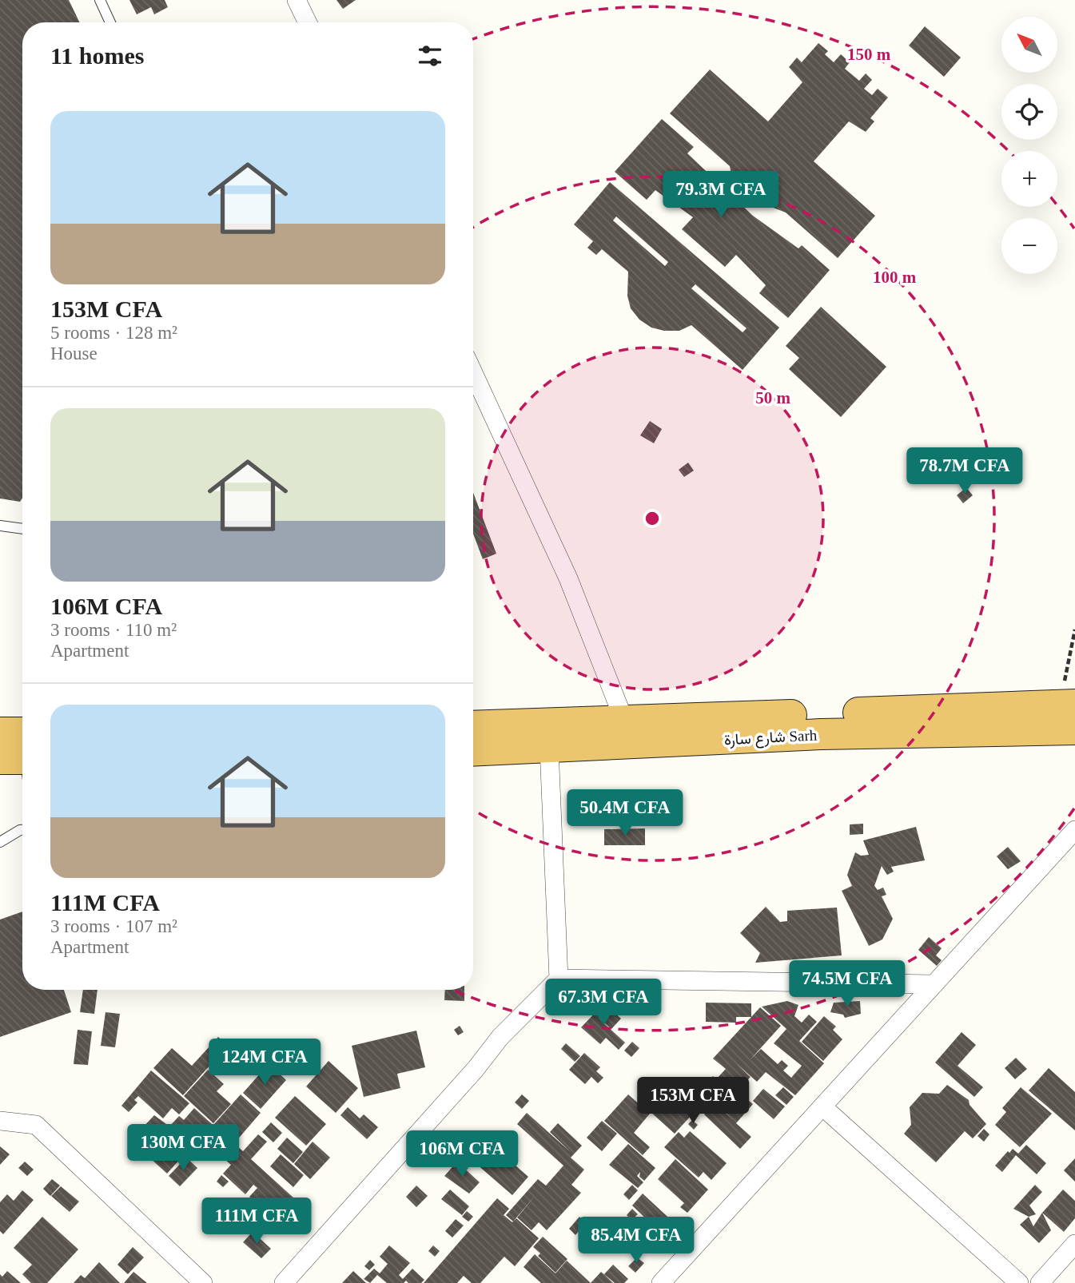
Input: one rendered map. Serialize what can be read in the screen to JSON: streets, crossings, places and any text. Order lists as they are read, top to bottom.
{
  "streets": {
    "highway": ["شارع سارة Sarh"]
  },
  "north": "top left",
  "page": {
    "map_buttons": ["+", "−"],
    "heading": "11 homes",
    "list": [
      {
        "name": "153M CFA",
        "note": "5 rooms · 128 m² · House"
      },
      {
        "name": "106M CFA",
        "note": "3 rooms · 110 m² · Apartment"
      },
      {
        "name": "111M CFA",
        "note": "3 rooms · 107 m² · Apartment"
      }
    ],
    "price": [
      "79.3M CFA",
      "78.7M CFA",
      "50.4M CFA",
      "74.5M CFA",
      "67.3M CFA",
      "124M CFA",
      "153M CFA",
      "130M CFA",
      "106M CFA",
      "111M CFA",
      "85.4M CFA"
    ]
  },
  "rings": ["150 m", "100 m", "50 m"]
}
